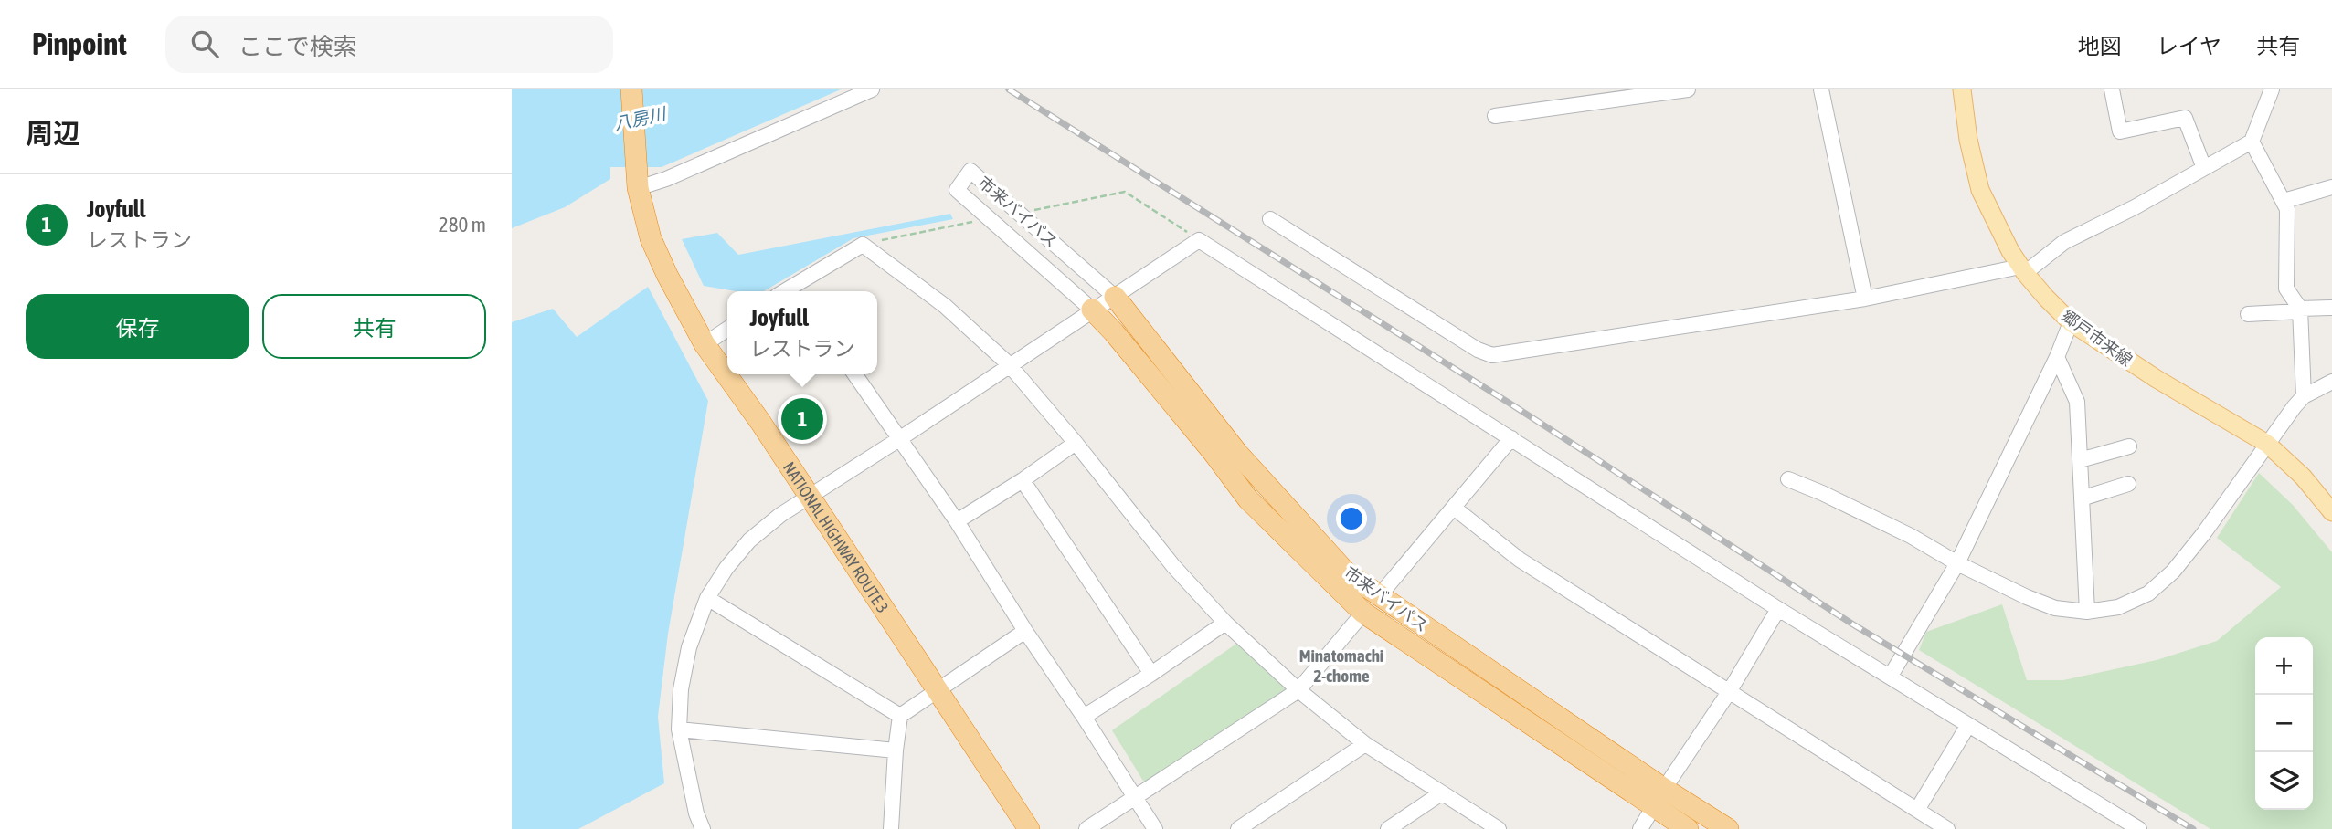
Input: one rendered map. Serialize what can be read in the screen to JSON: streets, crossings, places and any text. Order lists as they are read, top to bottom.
{
  "streets": {
    "highway": ["市来バイパス", "NATIONAL HIGHWAY ROUTE 3"],
    "main road": ["郷戸市来線"]
  },
  "districts": ["Minatomachi 2-chome"],
  "water": ["八房川"],
  "page": {
    "header": "Pinpoint",
    "search": "ここで検索",
    "nav": ["地図", "レイヤ", "共有"],
    "heading": "周辺",
    "list": [
      {
        "mark": "1",
        "name": "Joyfull",
        "note": "レストラン",
        "value": "280 m"
      }
    ],
    "buttons": ["保存", "共有"],
    "popup": ["Joyfull", "レストラン"],
    "pins": "1",
    "map_buttons": ["+", "−"]
  }
}
